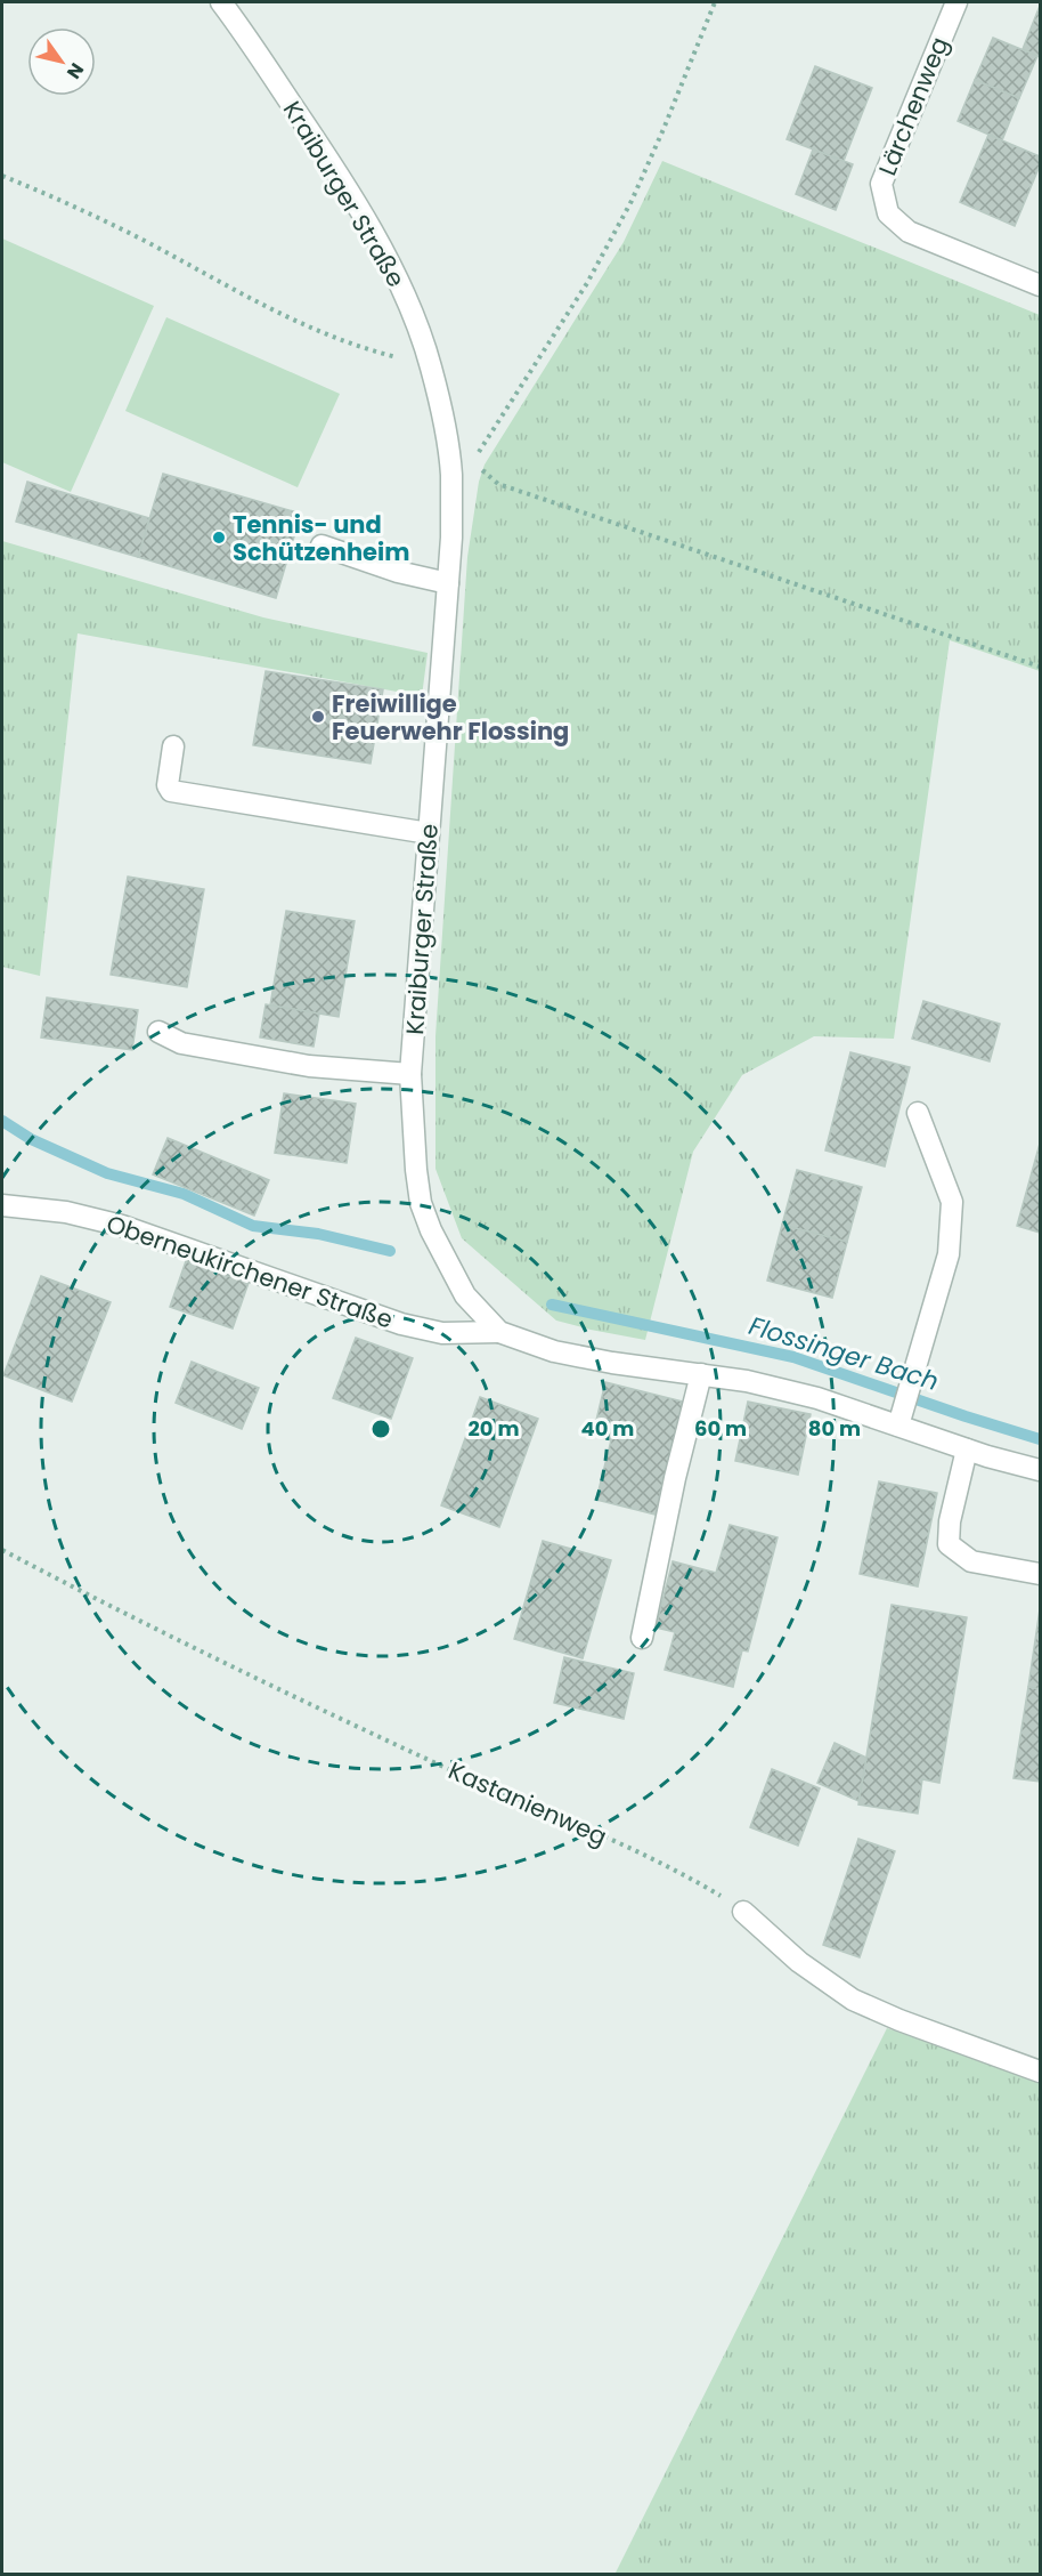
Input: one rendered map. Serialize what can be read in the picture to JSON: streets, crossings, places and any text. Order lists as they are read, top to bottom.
{
  "streets": {
    "street": ["Lärchenweg", "Kraiburger Straße", "Oberneukirchener Straße"],
    "path": ["Kastanienweg"]
  },
  "crossings": [
    ["Kraiburger Straße", "Oberneukirchener Straße"]
  ],
  "water": ["Flossinger Bach"],
  "places": ["Tennis- und Schützenheim", "Freiwillige Feuerwehr Flossing"],
  "north": "bottom right",
  "rings": [
    "20 m",
    "40 m",
    "60 m",
    "80 m"
  ]
}
